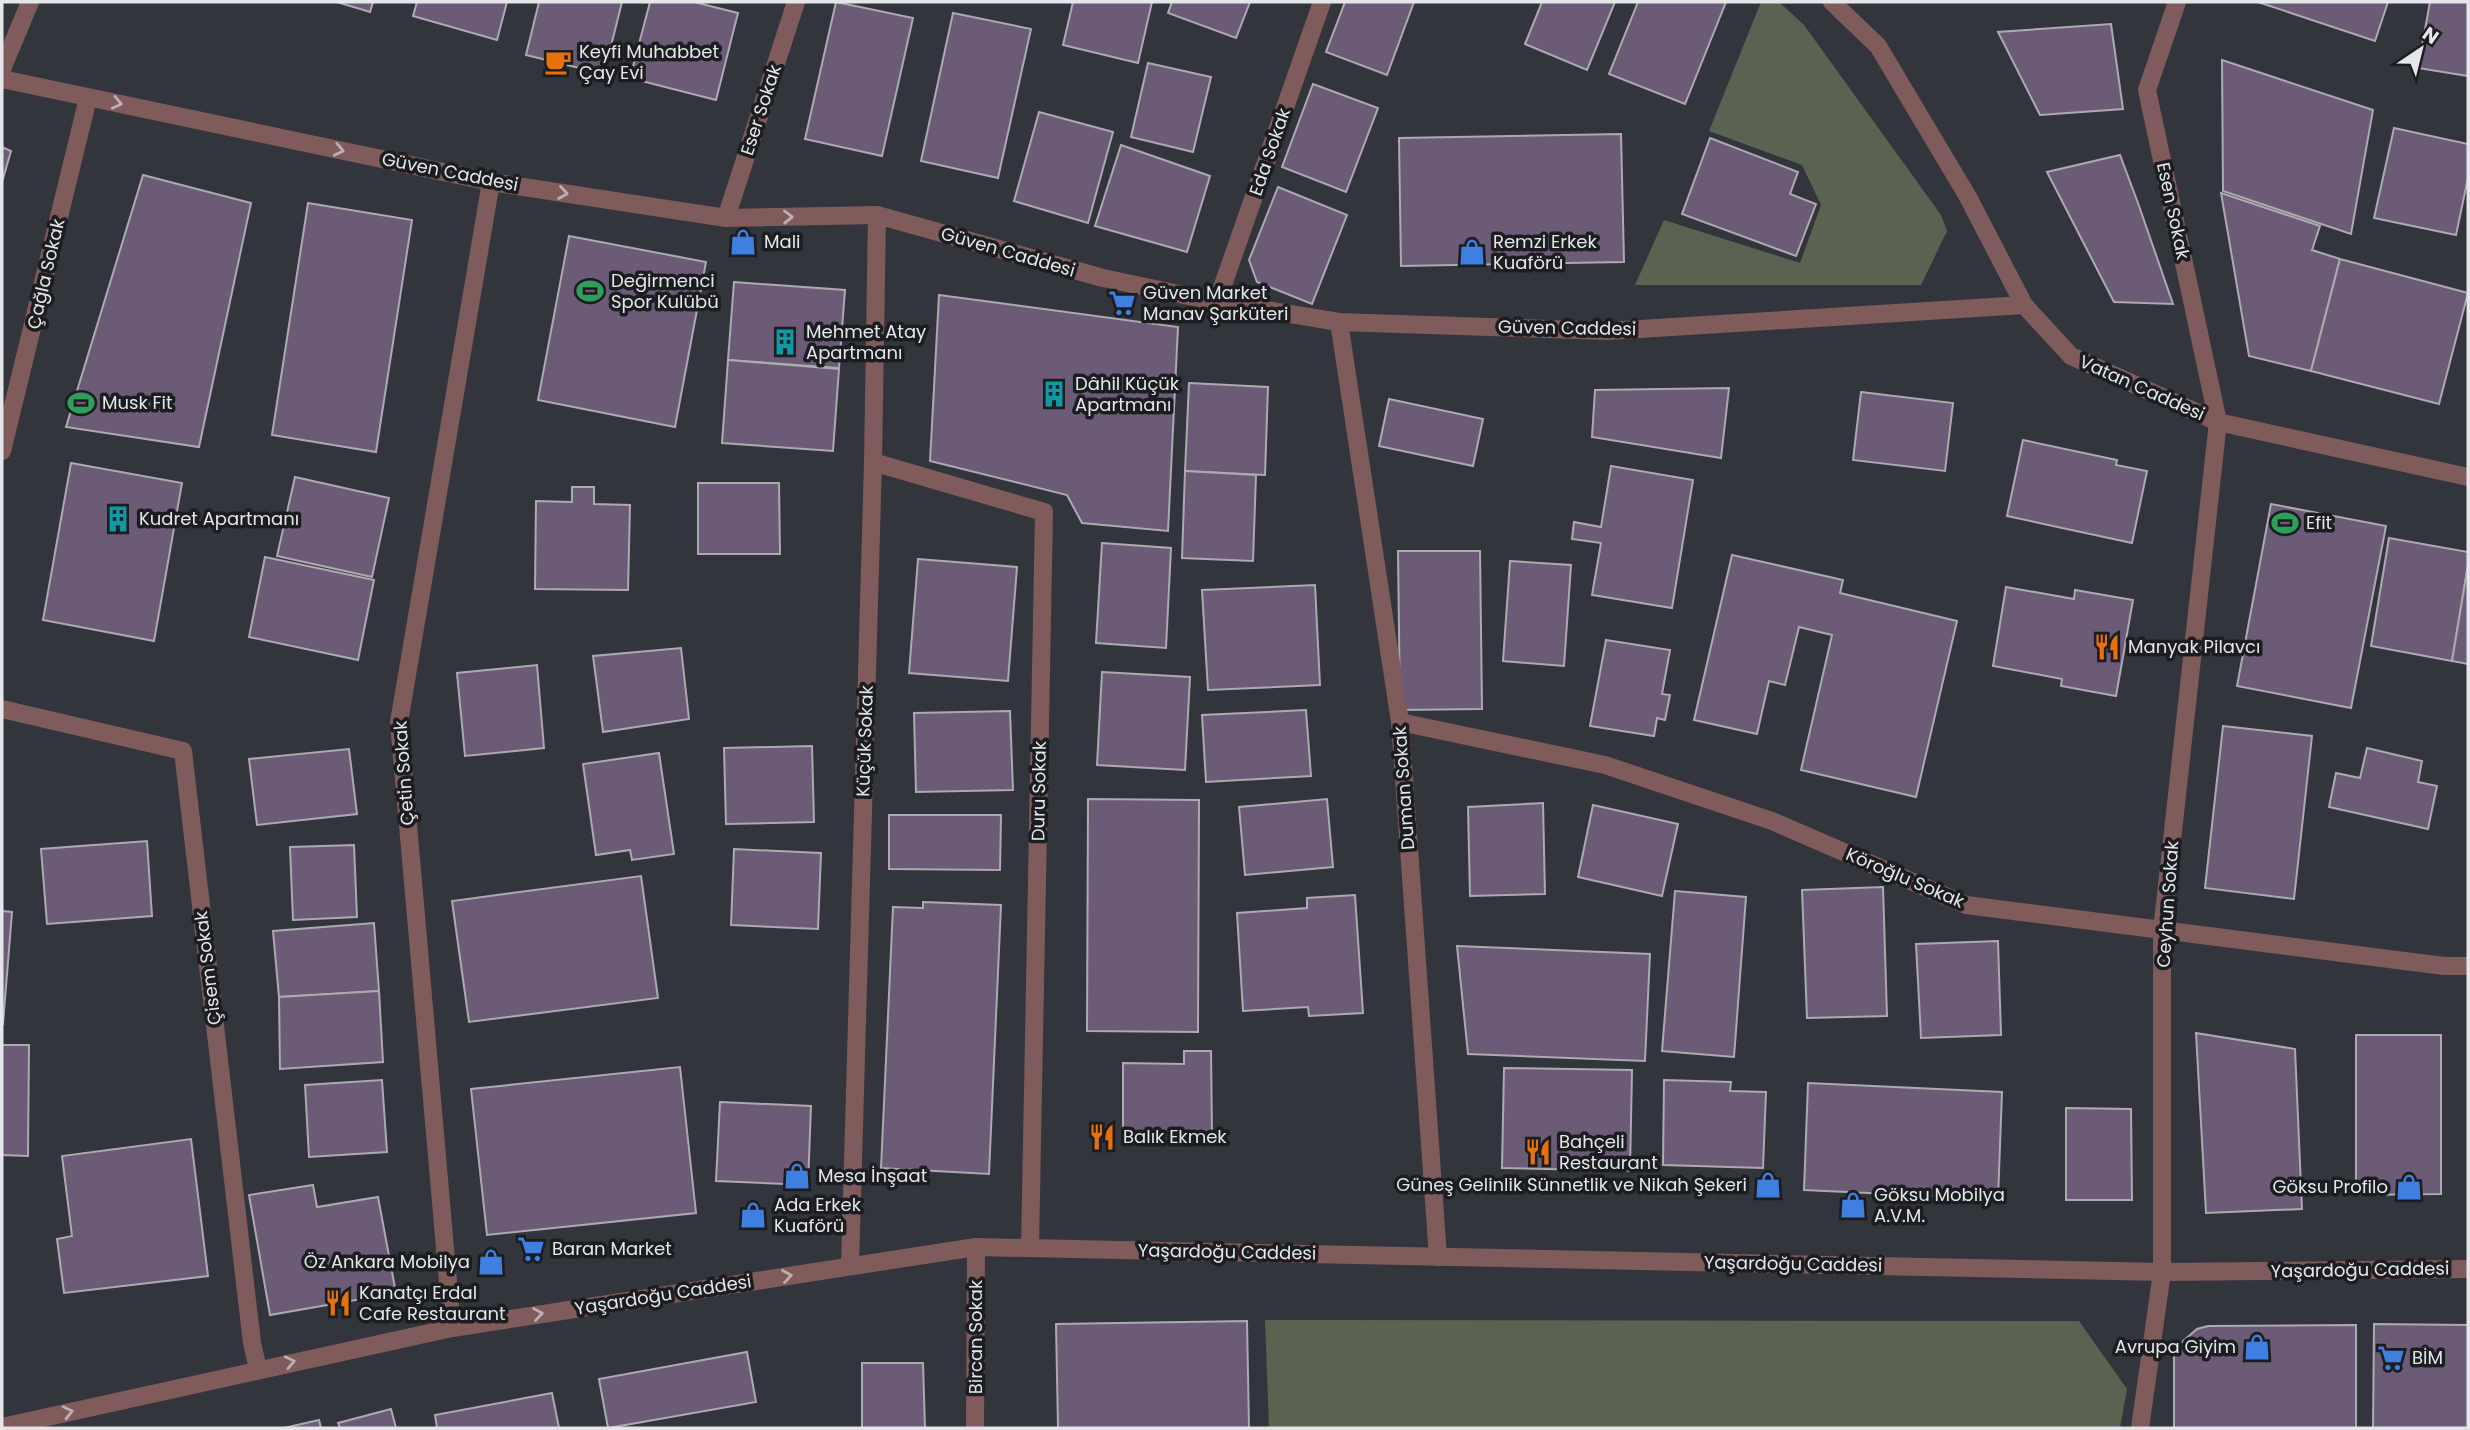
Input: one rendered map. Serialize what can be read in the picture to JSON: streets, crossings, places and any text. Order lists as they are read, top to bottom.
{
  "streets": {
    "street": [
      "Eser Sokak",
      "Eda Sokak",
      "Güven Caddesi",
      "Esen Sokak",
      "Çağla Sokak",
      "Vatan Caddesi",
      "Küçük Sokak",
      "Çetin Sokak",
      "Duman Sokak",
      "Duru Sokak",
      "Köroğlu Sokak",
      "Ceyhun Sokak",
      "Çisem Sokak",
      "Yaşardoğu Caddesi",
      "Bircan Sokak"
    ]
  },
  "crossings": [
    ["Eser Sokak", "Güven Caddesi"],
    ["Eda Sokak", "Güven Caddesi"],
    ["Güven Caddesi", "Çağla Sokak"],
    ["Güven Caddesi", "Vatan Caddesi"],
    ["Güven Caddesi", "Küçük Sokak"],
    ["Güven Caddesi", "Çetin Sokak"],
    ["Güven Caddesi", "Duman Sokak"],
    ["Esen Sokak", "Vatan Caddesi"],
    ["Esen Sokak", "Ceyhun Sokak"],
    ["Vatan Caddesi", "Ceyhun Sokak"],
    ["Küçük Sokak", "Duru Sokak"],
    ["Küçük Sokak", "Yaşardoğu Caddesi"],
    ["Çetin Sokak", "Yaşardoğu Caddesi"],
    ["Duman Sokak", "Köroğlu Sokak"],
    ["Duman Sokak", "Yaşardoğu Caddesi"],
    ["Duru Sokak", "Yaşardoğu Caddesi"],
    ["Köroğlu Sokak", "Ceyhun Sokak"],
    ["Ceyhun Sokak", "Yaşardoğu Caddesi"],
    ["Çisem Sokak", "Yaşardoğu Caddesi"],
    ["Yaşardoğu Caddesi", "Bircan Sokak"]
  ],
  "one_way": ["Güven Caddesi"],
  "places": {
    "cafe": ["Keyfi Muhabbet Çay Evi"],
    "shop": [
      "Mali",
      "Remzi Erkek Kuaförü",
      "Mesa İnşaat",
      "Güneş Gelinlik Sünnetlik ve Nikah Şekeri",
      "Göksu Profilo",
      "Göksu Mobilya A.V.M.",
      "Ada Erkek Kuaförü",
      "Öz Ankara Mobilya",
      "Avrupa Giyim"
    ],
    "sports": ["Değirmenci Spor Kulübü", "Musk Fit", "Efit"],
    "supermarket": ["Güven Market Manav Şarküteri", "Baran Market", "BİM"],
    "building": ["Mehmet Atay Apartmanı", "Dâhil Küçük Apartmanı", "Kudret Apartmanı"],
    "restaurant": [
      "Manyak Pilavcı",
      "Balık Ekmek",
      "Bahçeli Restaurant",
      "Kanatçı Erdal Cafe Restaurant"
    ]
  },
  "north": "top right"
}
